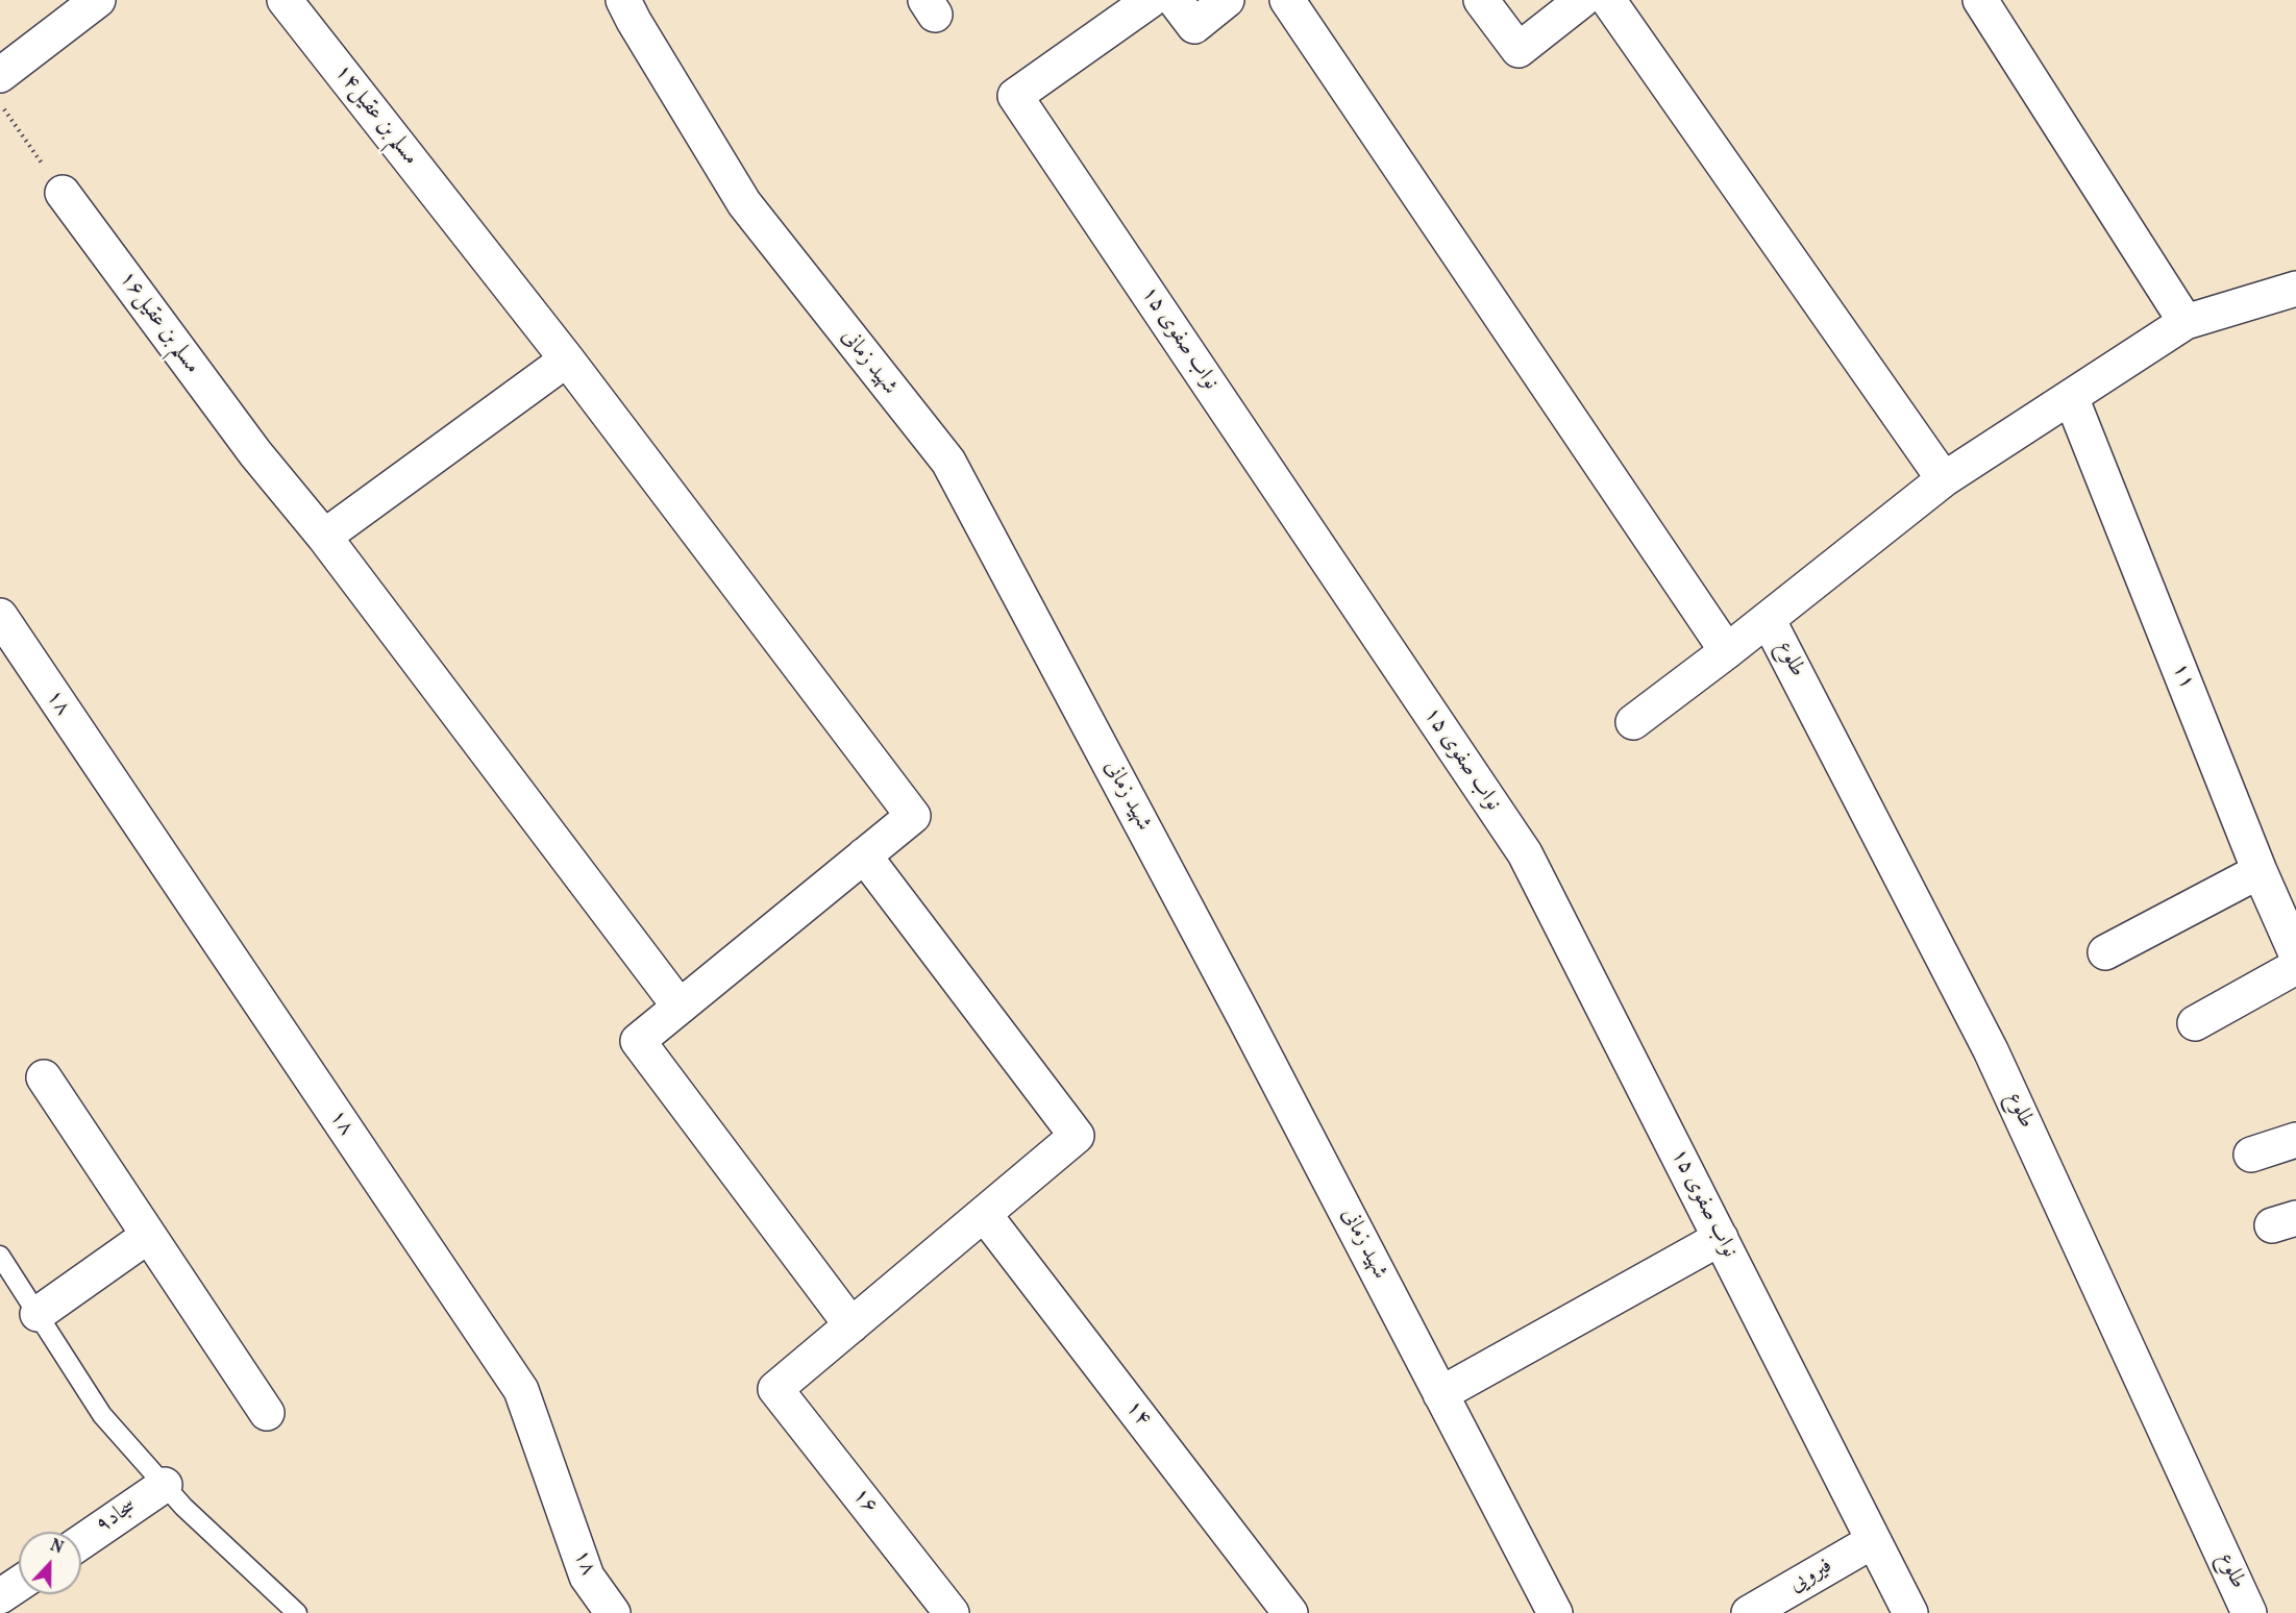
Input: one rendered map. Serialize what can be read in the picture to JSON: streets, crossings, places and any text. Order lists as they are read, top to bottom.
{
  "streets": {
    "street": [
      "مسلم بن عقیل۱۴",
      "مسلم بن عقیل۱۶",
      "نواب صفوی ۱۵",
      "شهید زمانی",
      "طلوع",
      "۱۱",
      "۱۸",
      "۱۴",
      "۱۶",
      "۹سجاد",
      "فیرویی"
    ]
  },
  "crossings": [
    ["نواب صفوی ۱۵", "فیرویی"]
  ],
  "north": "top"
}
